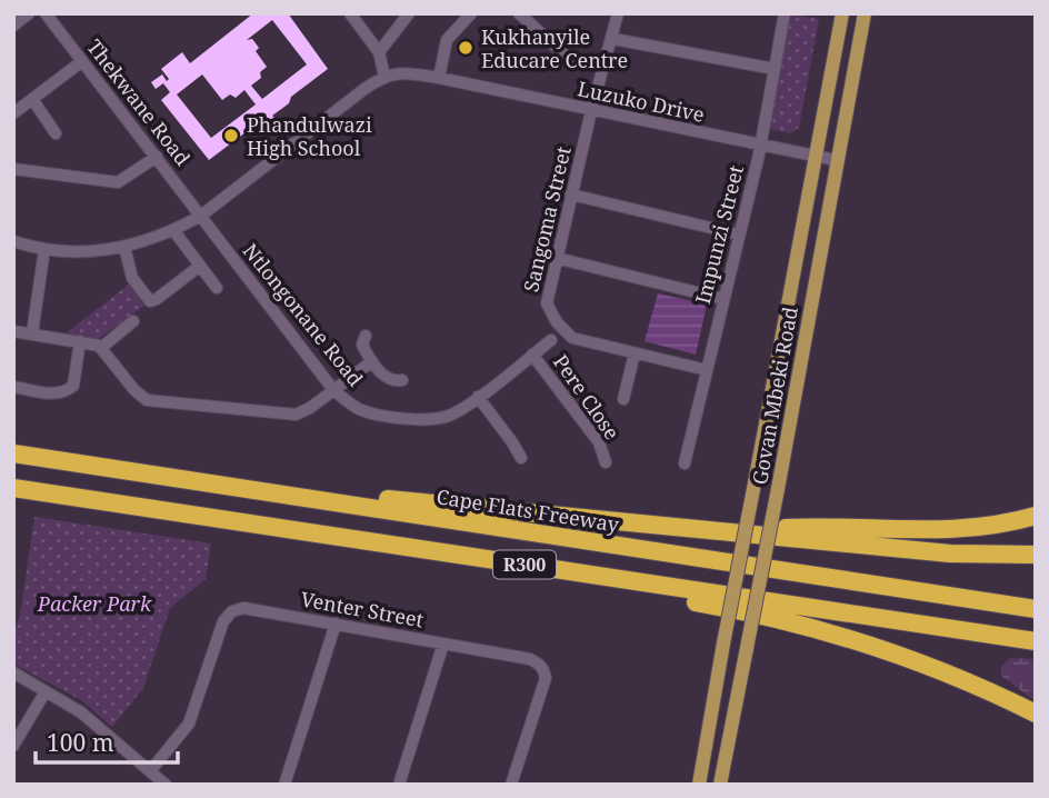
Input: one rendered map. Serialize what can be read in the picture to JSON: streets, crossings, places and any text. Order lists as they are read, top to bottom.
{
  "streets": {
    "highway": ["Cape Flats Freeway", "R300"],
    "main road": ["Govan Mbeki Road"],
    "street": [
      "Luzuko Drive",
      "Thekwane Road",
      "Sangoma Street",
      "Impunzi Street",
      "Ntlongonane Road",
      "Pere Close",
      "Venter Street"
    ]
  },
  "crossings": [
    ["Luzuko Drive", "Sangoma Street"],
    ["Luzuko Drive", "Impunzi Street"],
    ["Luzuko Drive", "Govan Mbeki Road"],
    ["Thekwane Road", "Ntlongonane Road"],
    ["Sangoma Street", "Impunzi Street"],
    ["Ntlongonane Road", "Pere Close"]
  ],
  "parks": ["Packer Park"],
  "places": ["Kukhanyile Educare Centre", "Phandulwazi High School"],
  "scale_bar": "100 m"
}
